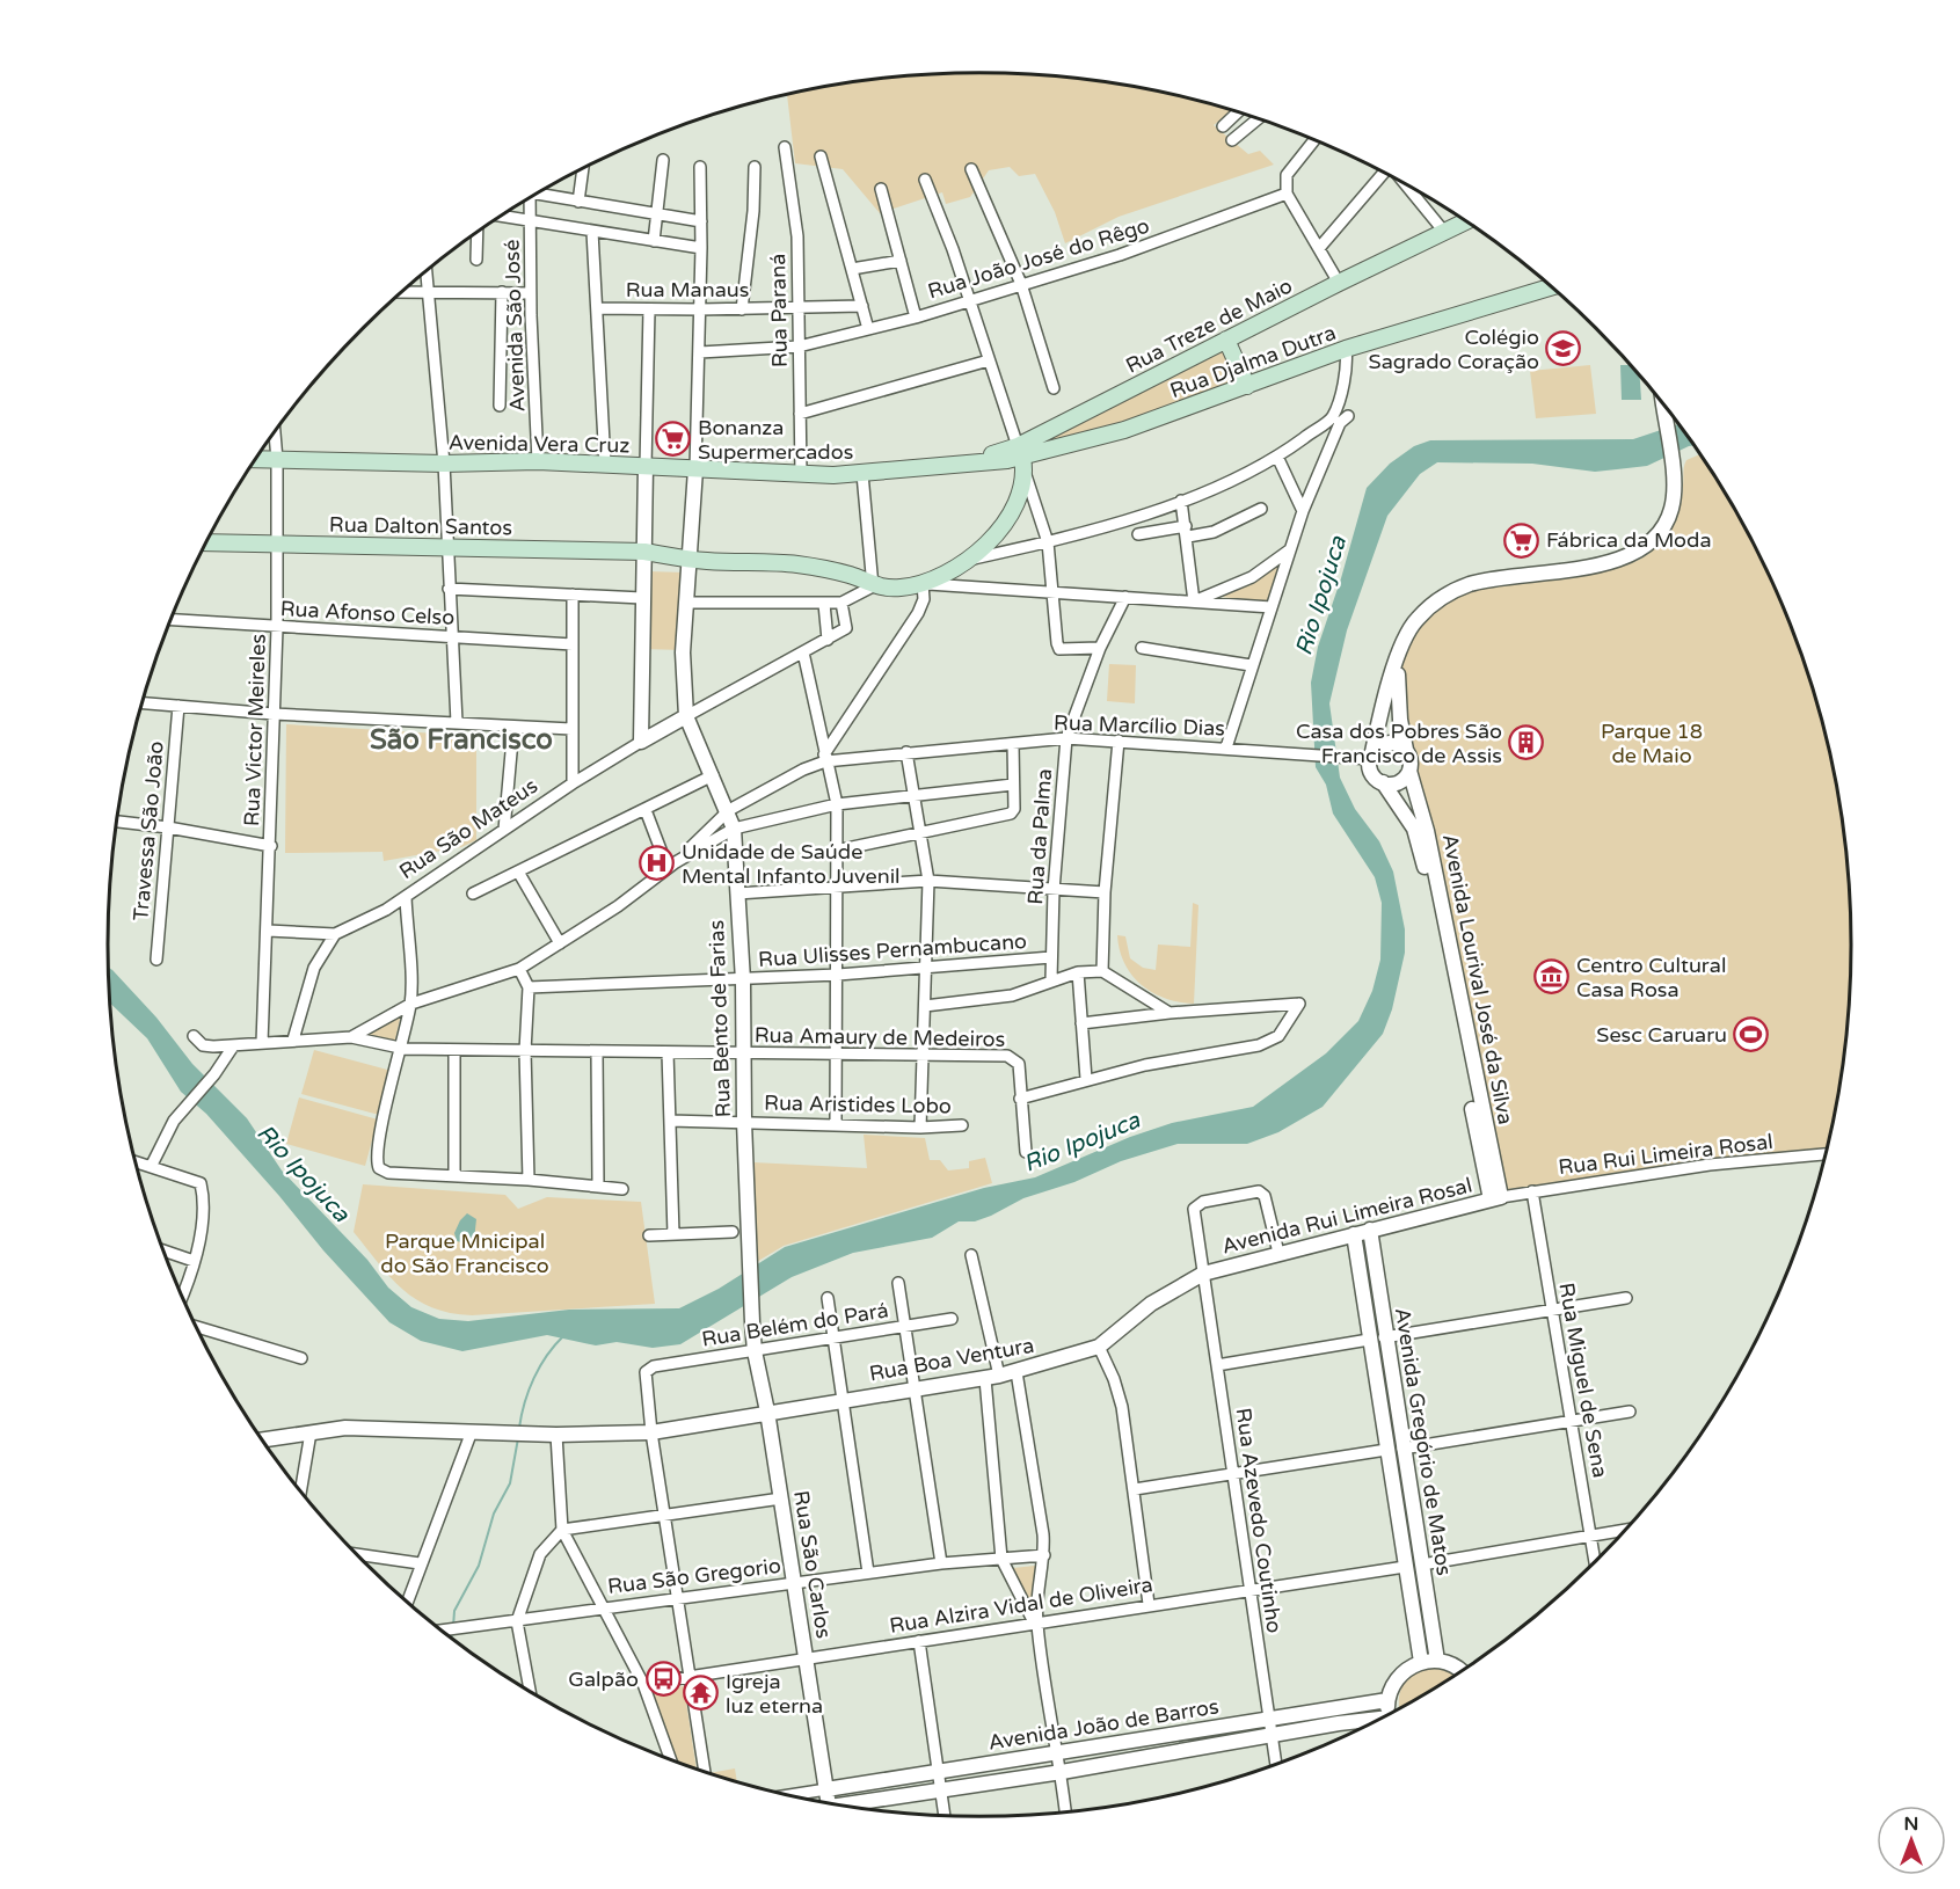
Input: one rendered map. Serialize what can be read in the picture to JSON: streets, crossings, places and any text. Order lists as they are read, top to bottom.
{
  "streets": {
    "main road": [
      "Rua Treze de Maio",
      "Rua Djalma Dutra",
      "Avenida Vera Cruz",
      "Rua Dalton Santos"
    ],
    "street": [
      "Rua João José do Rêgo",
      "Rua Manaus",
      "Rua Paraná",
      "Avenida São José",
      "Rua Afonso Celso",
      "Rua Marcílio Dias",
      "Rua Victor Meireles",
      "Rua São Mateus",
      "Travessa São João",
      "Rua da Palma",
      "Rua Ulisses Pernambucano",
      "Avenida Lourival José da Silva",
      "Rua Bento de Farias",
      "Rua Amaury de Medeiros",
      "Rua Aristides Lobo",
      "Rua Rui Limeira Rosal",
      "Avenida Rui Limeira Rosal",
      "Rua Belém do Pará",
      "Rua Boa Ventura",
      "Rua Miguel de Sena",
      "Avenida Gregório de Matos",
      "Rua Azevedo Coutinho",
      "Rua São Carlos",
      "Rua São Gregorio",
      "Rua Alzira Vidal de Oliveira",
      "Avenida João de Barros"
    ]
  },
  "crossings": [
    ["Rua João José do Rêgo", "Rua Paraná"],
    ["Rua Manaus", "Rua Paraná"],
    ["Rua Paraná", "Avenida Vera Cruz"],
    ["Avenida São José", "Avenida Vera Cruz"],
    ["Rua Treze de Maio", "Rua Djalma Dutra"],
    ["Rua Treze de Maio", "Avenida Vera Cruz"],
    ["Avenida Vera Cruz", "Rua Victor Meireles"],
    ["Rua Dalton Santos", "Rua Victor Meireles"],
    ["Rua Afonso Celso", "Rua Victor Meireles"],
    ["Rua Marcílio Dias", "Rua da Palma"],
    ["Rua Marcílio Dias", "Avenida Lourival José da Silva"],
    ["Rua Marcílio Dias", "Rua Bento de Farias"],
    ["Rua São Mateus", "Rua Bento de Farias"],
    ["Rua da Palma", "Rua Ulisses Pernambucano"],
    ["Rua Ulisses Pernambucano", "Rua Bento de Farias"],
    ["Avenida Lourival José da Silva", "Rua Rui Limeira Rosal"],
    ["Avenida Lourival José da Silva", "Avenida Rui Limeira Rosal"],
    ["Rua Bento de Farias", "Rua Amaury de Medeiros"],
    ["Rua Bento de Farias", "Rua Aristides Lobo"],
    ["Rua Bento de Farias", "Rua São Carlos"],
    ["Rua Rui Limeira Rosal", "Avenida Rui Limeira Rosal"],
    ["Rua Rui Limeira Rosal", "Rua Miguel de Sena"],
    ["Avenida Rui Limeira Rosal", "Rua Boa Ventura"],
    ["Avenida Rui Limeira Rosal", "Avenida Gregório de Matos"],
    ["Avenida Rui Limeira Rosal", "Rua Azevedo Coutinho"],
    ["Rua Belém do Pará", "Rua Boa Ventura"],
    ["Rua Belém do Pará", "Rua São Carlos"],
    ["Rua Boa Ventura", "Rua Azevedo Coutinho"],
    ["Rua Boa Ventura", "Rua São Carlos"],
    ["Avenida Gregório de Matos", "Rua Alzira Vidal de Oliveira"],
    ["Rua Azevedo Coutinho", "Rua Alzira Vidal de Oliveira"],
    ["Rua Azevedo Coutinho", "Avenida João de Barros"],
    ["Rua São Carlos", "Rua São Gregorio"],
    ["Rua São Carlos", "Rua Alzira Vidal de Oliveira"],
    ["Rua São Carlos", "Avenida João de Barros"]
  ],
  "districts": ["São Francisco"],
  "water": ["Rio Ipojuca"],
  "parks": ["Parque 18 de Maio", "Parque Mnicipal do São Francisco"],
  "places": {
    "school or university": ["Colégio Sagrado Coração"],
    "supermarket": ["Bonanza Supermercados", "Fábrica da Moda"],
    "building": ["Casa dos Pobres São Francisco de Assis"],
    "hospital": ["Unidade de Saúde Mental Infanto Juvenil"],
    "museum": ["Centro Cultural Casa Rosa"],
    "sports": ["Sesc Caruaru"],
    "bus stop": ["Galpão"],
    "temple": ["Igreja luz eterna"]
  },
  "north": "top"
}
